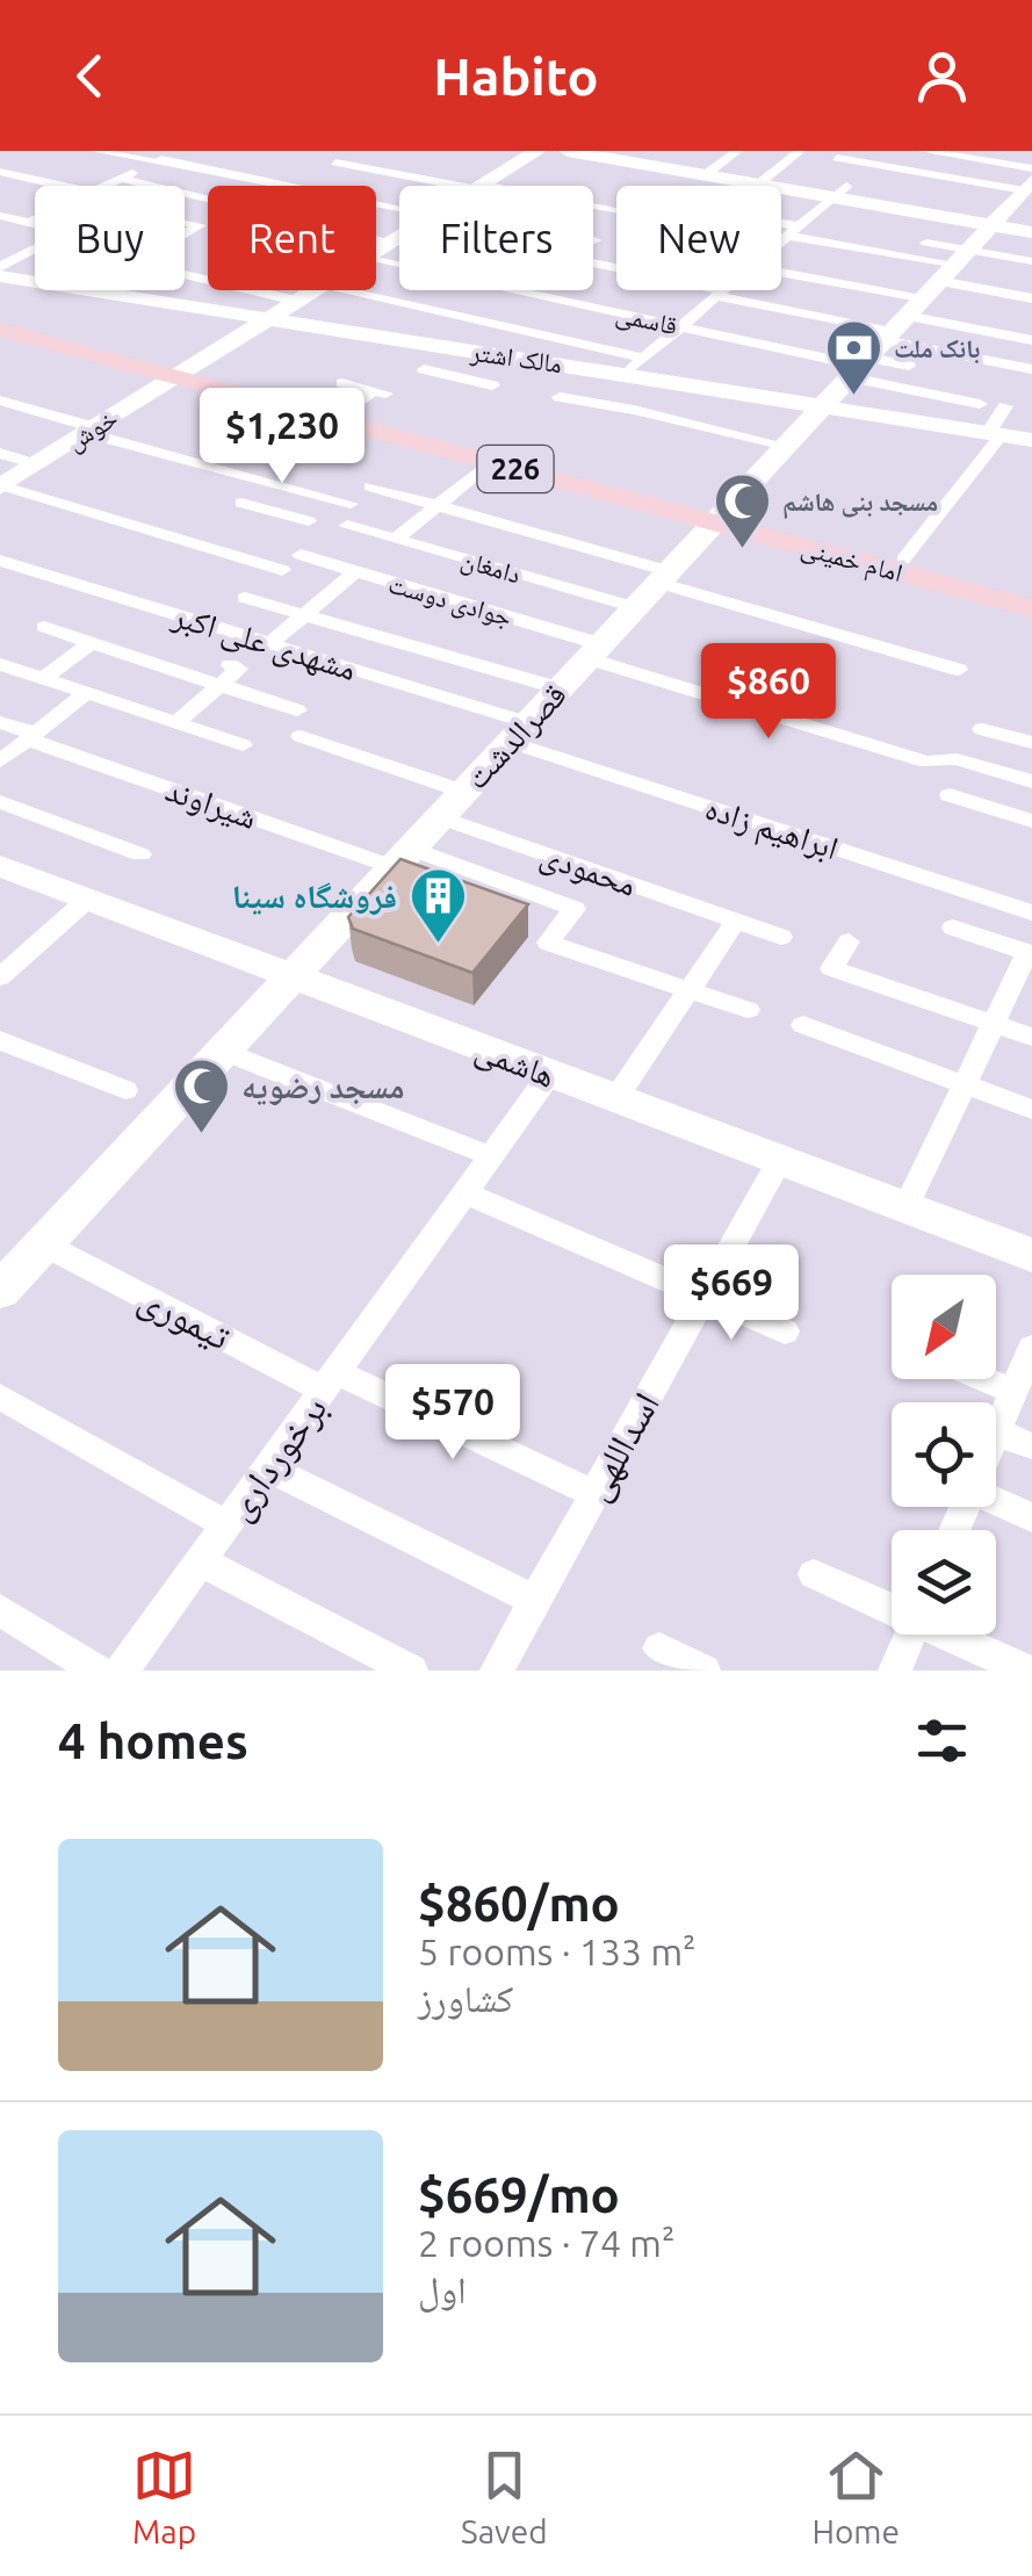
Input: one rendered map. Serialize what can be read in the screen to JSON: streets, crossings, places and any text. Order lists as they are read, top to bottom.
{
  "streets": {
    "main road": [
      "مالک اشتر",
      "خوش",
      "226",
      "امام خمینی",
      "قصرالدشت",
      "هاشمی"
    ],
    "street": [
      "قاسمی",
      "دامغان",
      "جوادی دوست",
      "مشهدی علی اکبر",
      "شیراوند",
      "ابراهیم زاده",
      "محمودی",
      "تیموری",
      "اسداللهی",
      "برخورداری"
    ]
  },
  "crossings": [
    ["قاسمی", "قصرالدشت"],
    ["مالک اشتر", "خوش"],
    ["مالک اشتر", "قصرالدشت"],
    ["خوش", "امام خمینی"],
    ["امام خمینی", "قصرالدشت"],
    ["دامغان", "قصرالدشت"],
    ["جوادی دوست", "قصرالدشت"],
    ["مشهدی علی اکبر", "قصرالدشت"],
    ["مشهدی علی اکبر", "ابراهیم زاده"],
    ["قصرالدشت", "شیراوند"],
    ["قصرالدشت", "ابراهیم زاده"],
    ["قصرالدشت", "محمودی"],
    ["قصرالدشت", "هاشمی"],
    ["قصرالدشت", "تیموری"],
    ["هاشمی", "اسداللهی"],
    ["هاشمی", "برخورداری"],
    ["تیموری", "اسداللهی"],
    ["تیموری", "برخورداری"]
  ],
  "places": {
    "bank": ["بانک ملت"],
    "mosque": ["مسجد بنی هاشم", "مسجد رضویه"],
    "building": ["فروشگاه سینا"]
  },
  "north": "bottom left",
  "page": {
    "header": "Habito",
    "chip": [
      "Buy",
      "Rent",
      "Filters",
      "New"
    ],
    "price": [
      "$1,230",
      "$860",
      "$669",
      "$570"
    ],
    "heading": "4 homes",
    "list": [
      {
        "name": "$860/mo",
        "note": "5 rooms · 133 m² · کشاورز"
      },
      {
        "name": "$669/mo",
        "note": "2 rooms · 74 m² · اول"
      }
    ],
    "tabs": ["Map", "Saved", "Home"]
  }
}
